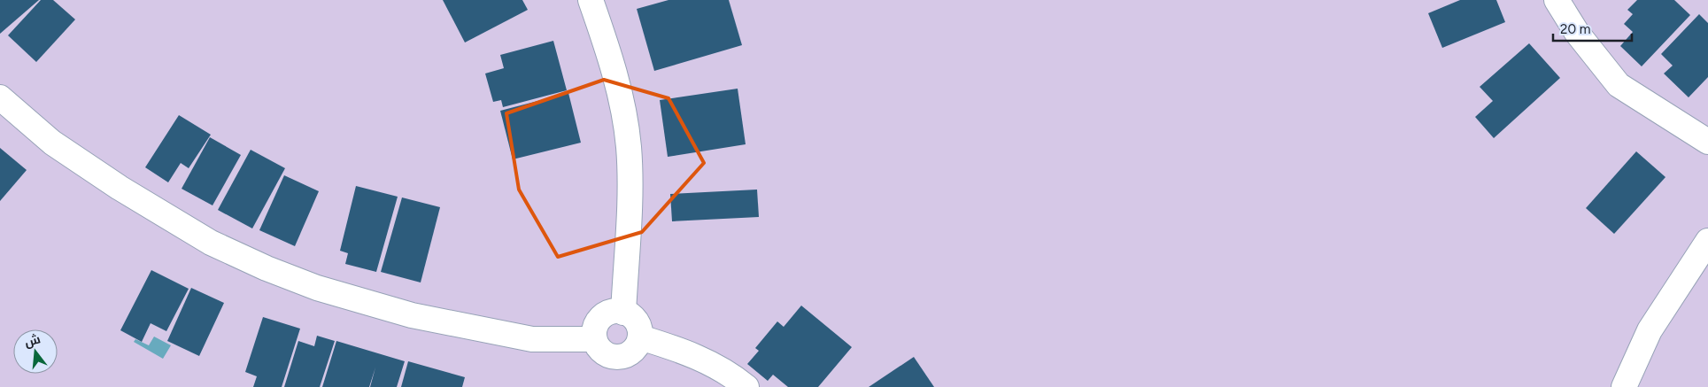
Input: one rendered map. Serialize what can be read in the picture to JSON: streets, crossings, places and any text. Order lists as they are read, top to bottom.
{
  "scale_bar": "20 m",
  "north": "top"
}
